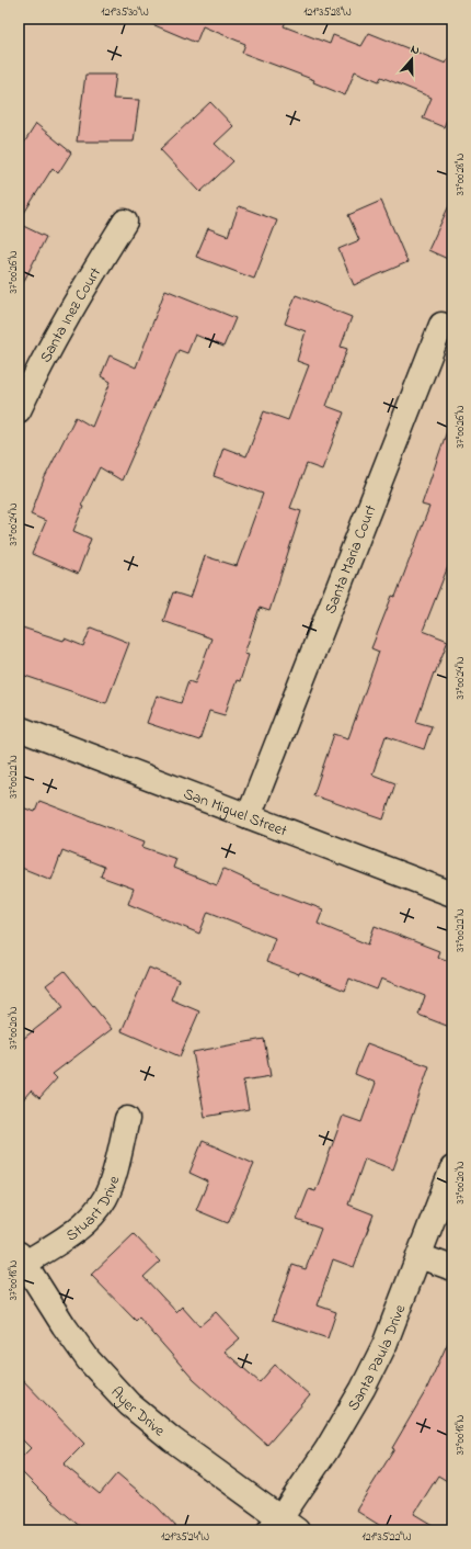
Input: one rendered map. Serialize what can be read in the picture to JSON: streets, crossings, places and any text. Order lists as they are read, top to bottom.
{
  "streets": {
    "street": [
      "Santa Inez Court",
      "Santa Maria Court",
      "San Miguel Street",
      "Stuart Drive",
      "Santa Paula Drive",
      "Ayer Drive"
    ]
  },
  "crossings": [
    ["Santa Maria Court", "San Miguel Street"],
    ["Stuart Drive", "Ayer Drive"],
    ["Santa Paula Drive", "Ayer Drive"]
  ],
  "north": "top",
  "coordinates": [
    "121°35'30\"W",
    "121°35'28\"W",
    "37°00'28\"N",
    "37°00'26\"N",
    "37°00'24\"N",
    "37°00'22\"N",
    "37°00'20\"N",
    "37°00'18\"N",
    "121°35'24\"W",
    "121°35'22\"W"
  ]
}
